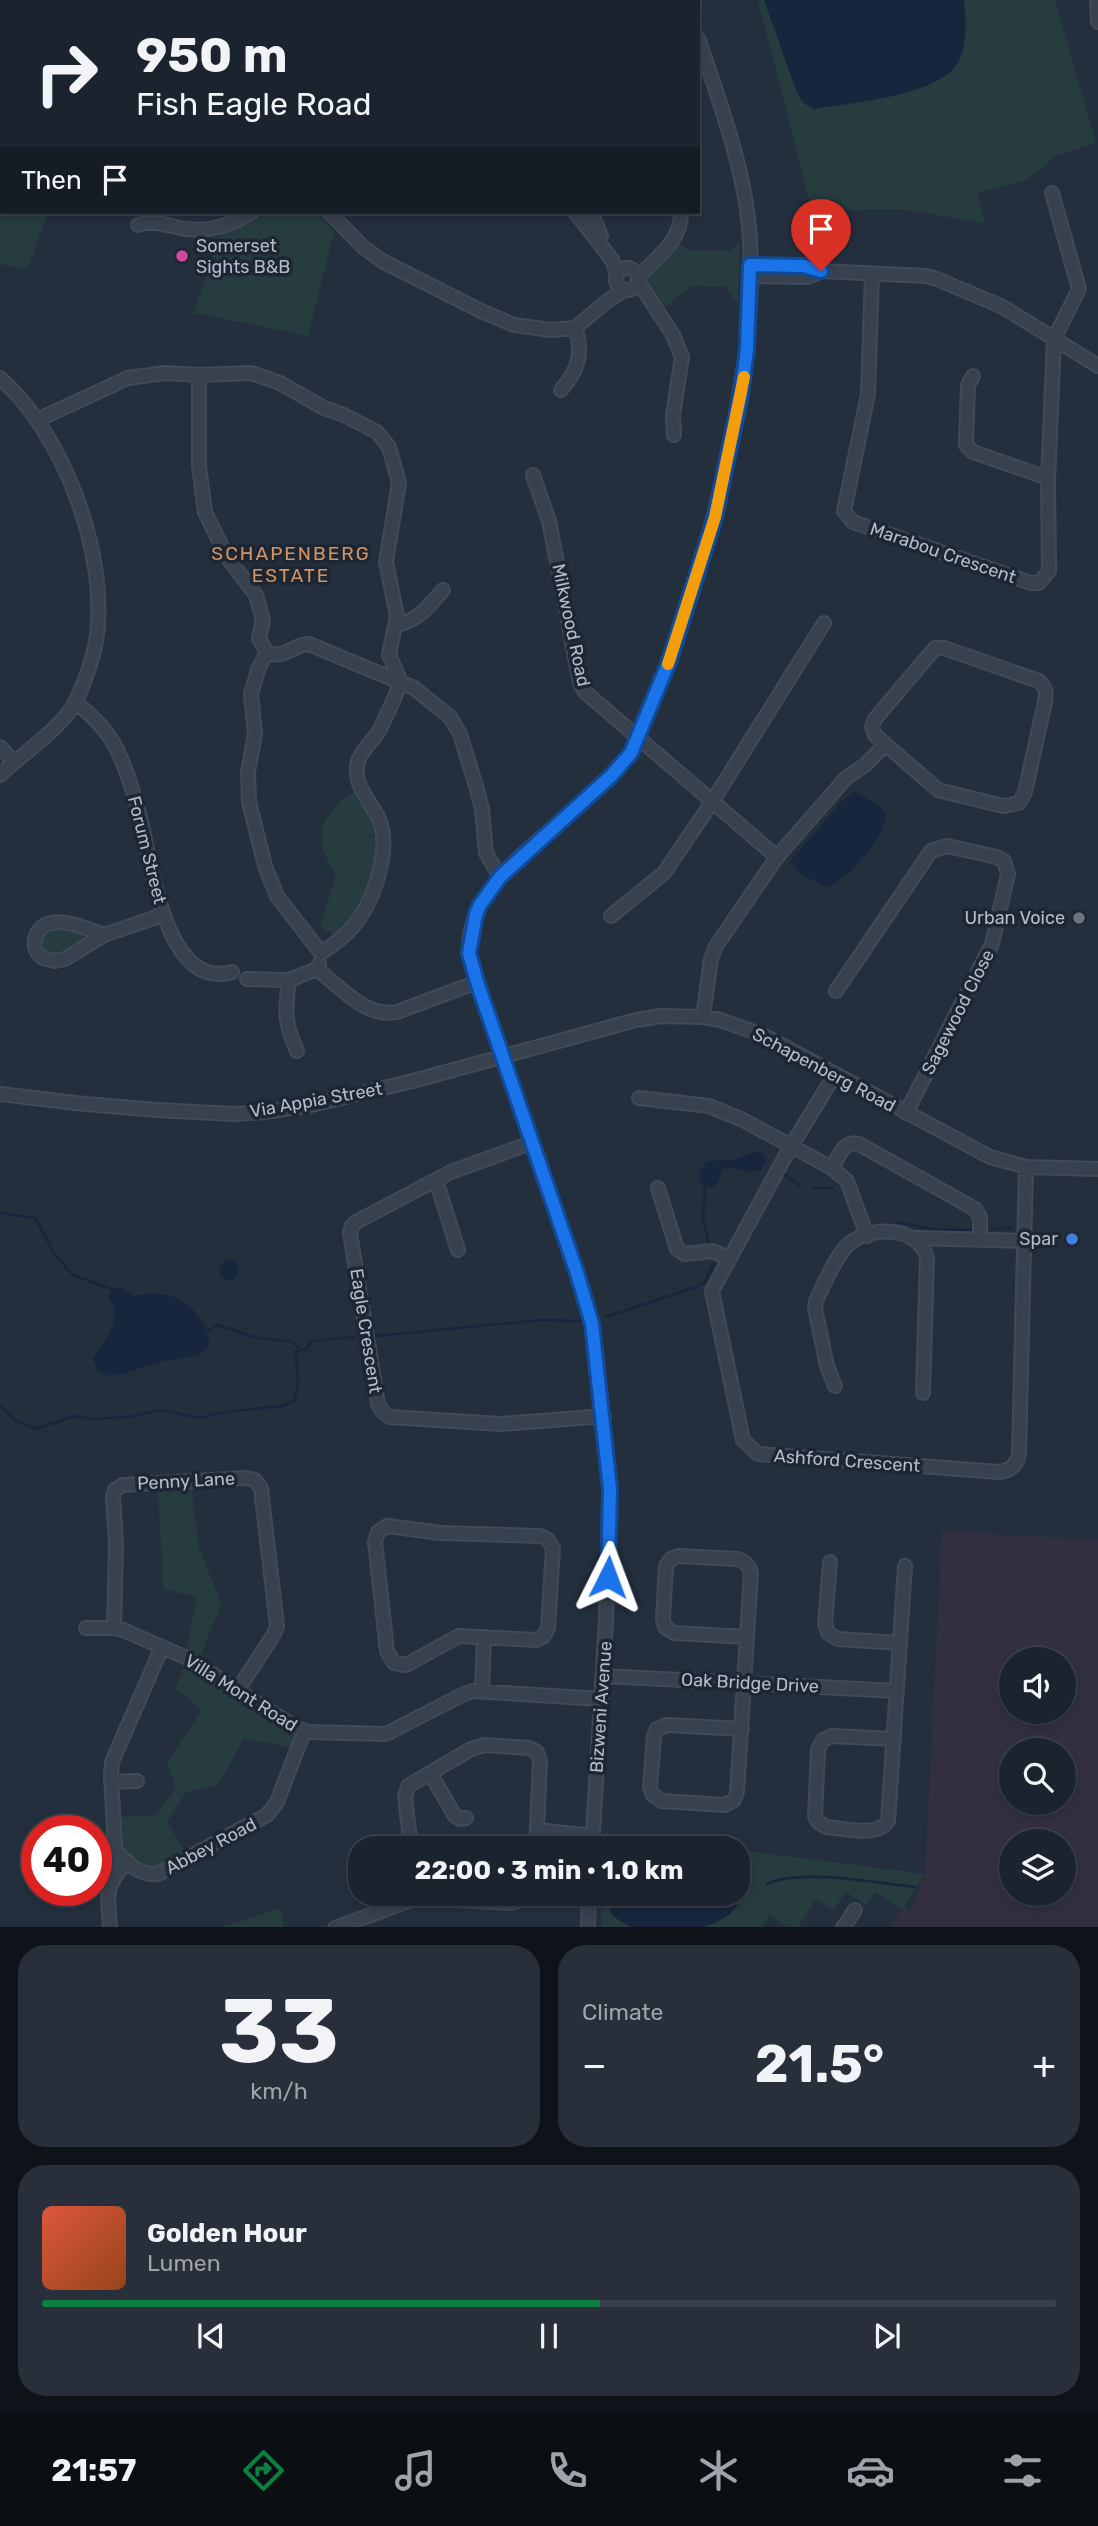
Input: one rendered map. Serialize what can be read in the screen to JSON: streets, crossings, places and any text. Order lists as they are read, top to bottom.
{
  "streets": {
    "street": [
      "Marabou Crescent",
      "Milkwood Road",
      "Forum Street",
      "Sagewood Close",
      "Schapenberg Road",
      "Via Appia Street",
      "Eagle Crescent",
      "Ashford Crescent",
      "Penny Lane",
      "Oak Bridge Drive",
      "Villa Mont Road",
      "Bizweni Avenue",
      "Abbey Road"
    ]
  },
  "crossings": [
    ["Milkwood Road", "Bizweni Avenue"],
    ["Sagewood Close", "Schapenberg Road"],
    ["Schapenberg Road", "Via Appia Street"],
    ["Schapenberg Road", "Ashford Crescent"],
    ["Schapenberg Road", "Bizweni Avenue"],
    ["Via Appia Street", "Bizweni Avenue"],
    ["Eagle Crescent", "Bizweni Avenue"],
    ["Penny Lane", "Villa Mont Road"],
    ["Oak Bridge Drive", "Bizweni Avenue"],
    ["Villa Mont Road", "Bizweni Avenue"],
    ["Villa Mont Road", "Abbey Road"]
  ],
  "districts": ["SCHAPENBERG ESTATE"],
  "places": ["Somerset Sights B&B", "Urban Voice", "Spar"],
  "page": {
    "turn": ["950 m", "Fish Eagle Road"],
    "then": "Then",
    "limit": "40",
    "trip": "22:00 · 3 min · 1.0 km",
    "tile": [
      ["33", "km/h"],
      "Climate"
    ],
    "heat": ["−", "21.5°", "+"],
    "song": ["Golden Hour", "Lumen"],
    "tabs": "21:57"
  }
}
